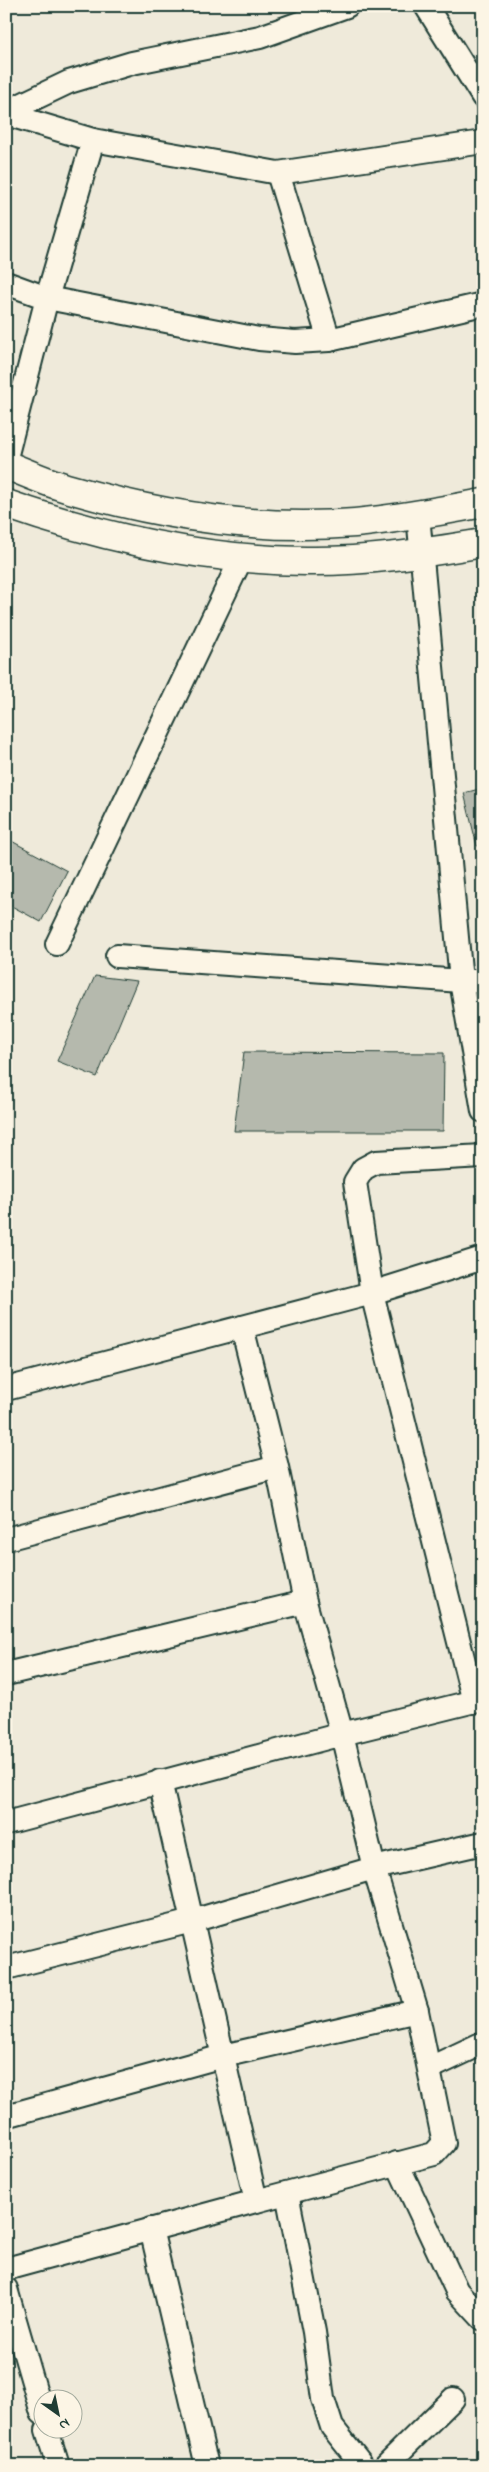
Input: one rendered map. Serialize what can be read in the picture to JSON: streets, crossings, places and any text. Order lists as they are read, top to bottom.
{
  "north": "bottom right"
}
